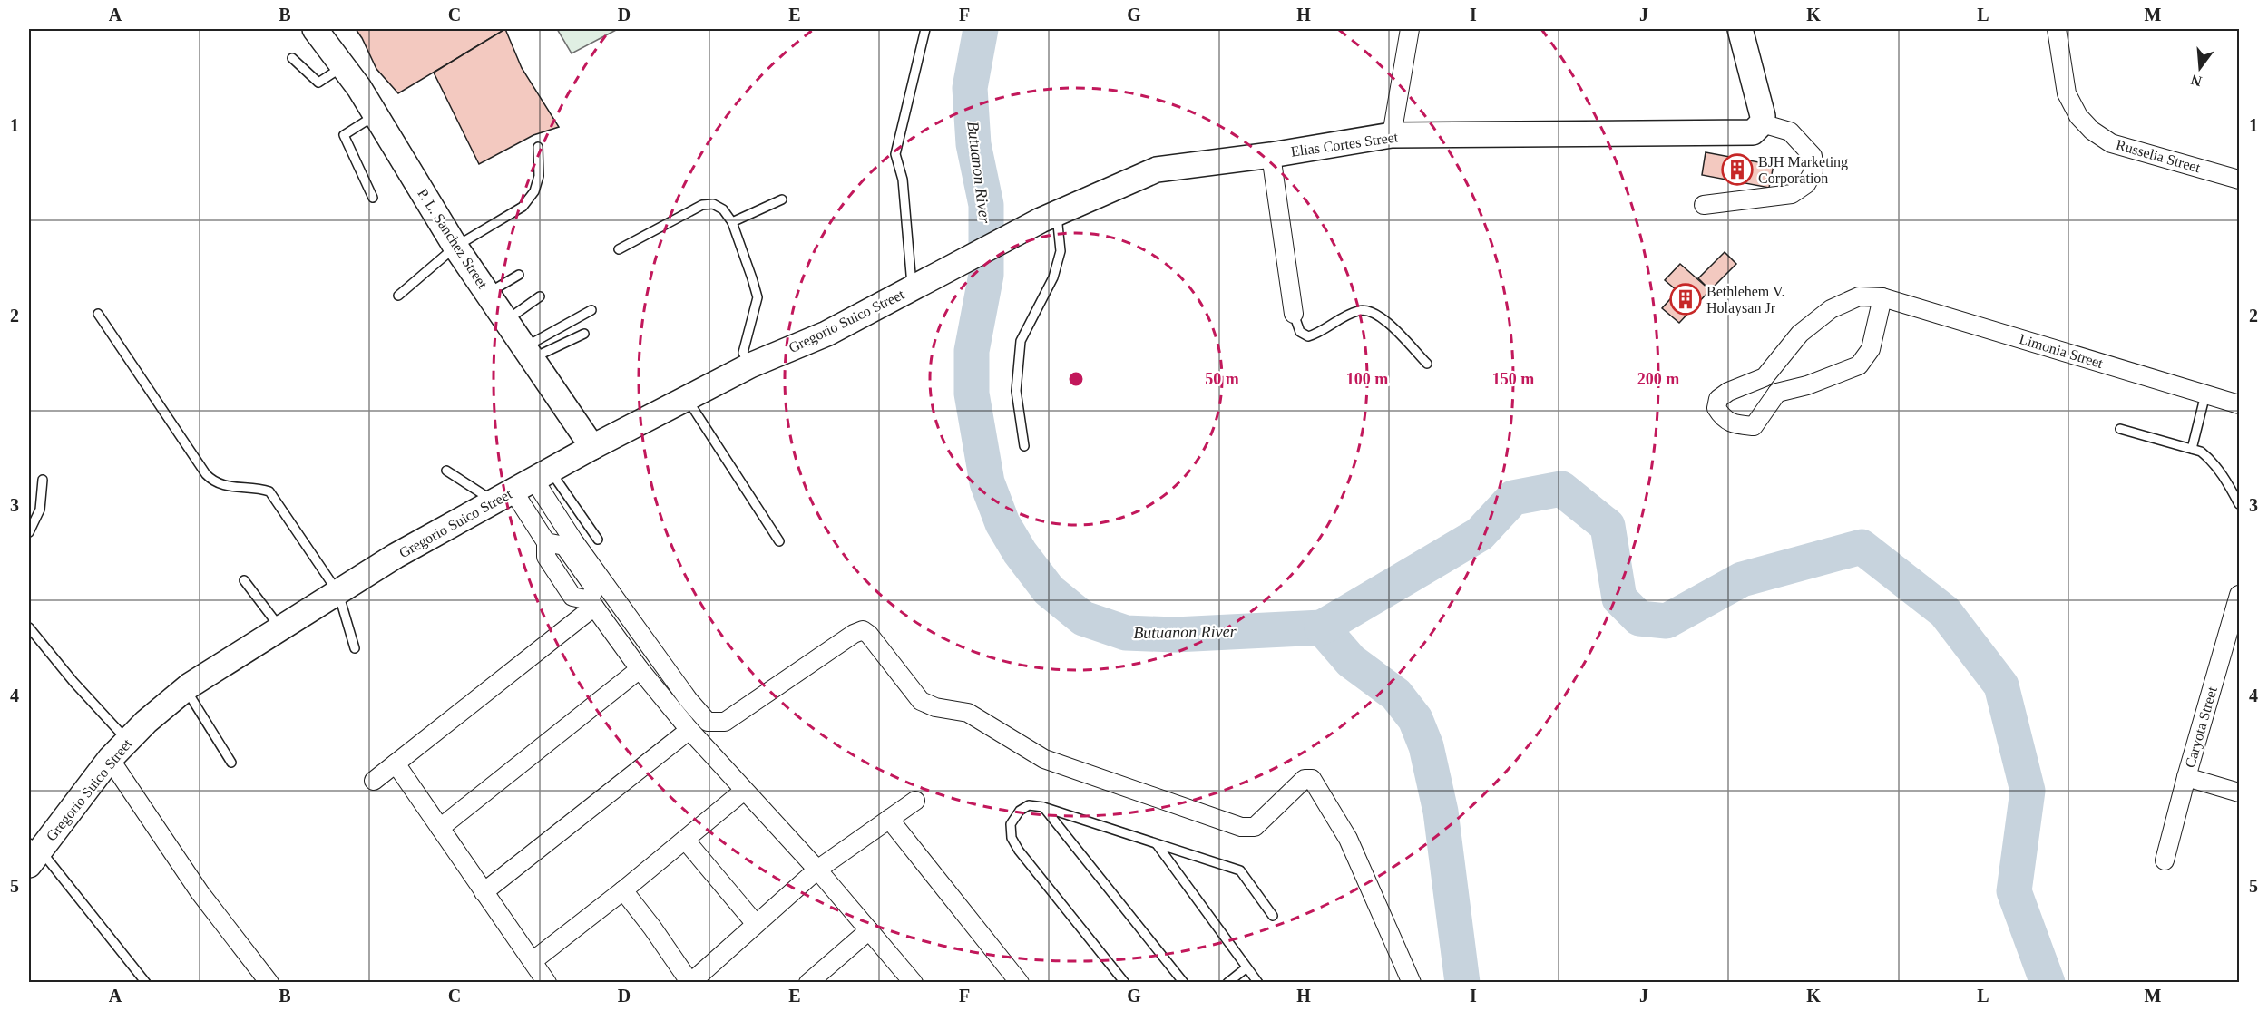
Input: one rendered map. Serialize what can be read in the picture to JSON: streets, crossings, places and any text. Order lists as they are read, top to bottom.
{
  "streets": {
    "street": [
      "Elias Cortes Street",
      "Russelia Street",
      "P. L. Sanchez Street",
      "Gregorio Suico Street",
      "Limonia Street",
      "Caryota Street"
    ]
  },
  "crossings": [
    ["Elias Cortes Street", "Gregorio Suico Street"],
    ["P. L. Sanchez Street", "Gregorio Suico Street"]
  ],
  "water": ["Butuanon River"],
  "places": {
    "building": ["BJH Marketing Corporation", "Bethlehem V. Holaysan Jr"]
  },
  "north": "bottom",
  "grid": {
    "columns": [
      "A",
      "B",
      "C",
      "D",
      "E",
      "F",
      "G",
      "H",
      "I",
      "J",
      "K",
      "L",
      "M"
    ],
    "rows": [
      "1",
      "2",
      "3",
      "4",
      "5"
    ]
  },
  "rings": [
    "50 m",
    "100 m",
    "150 m",
    "200 m"
  ]
}
